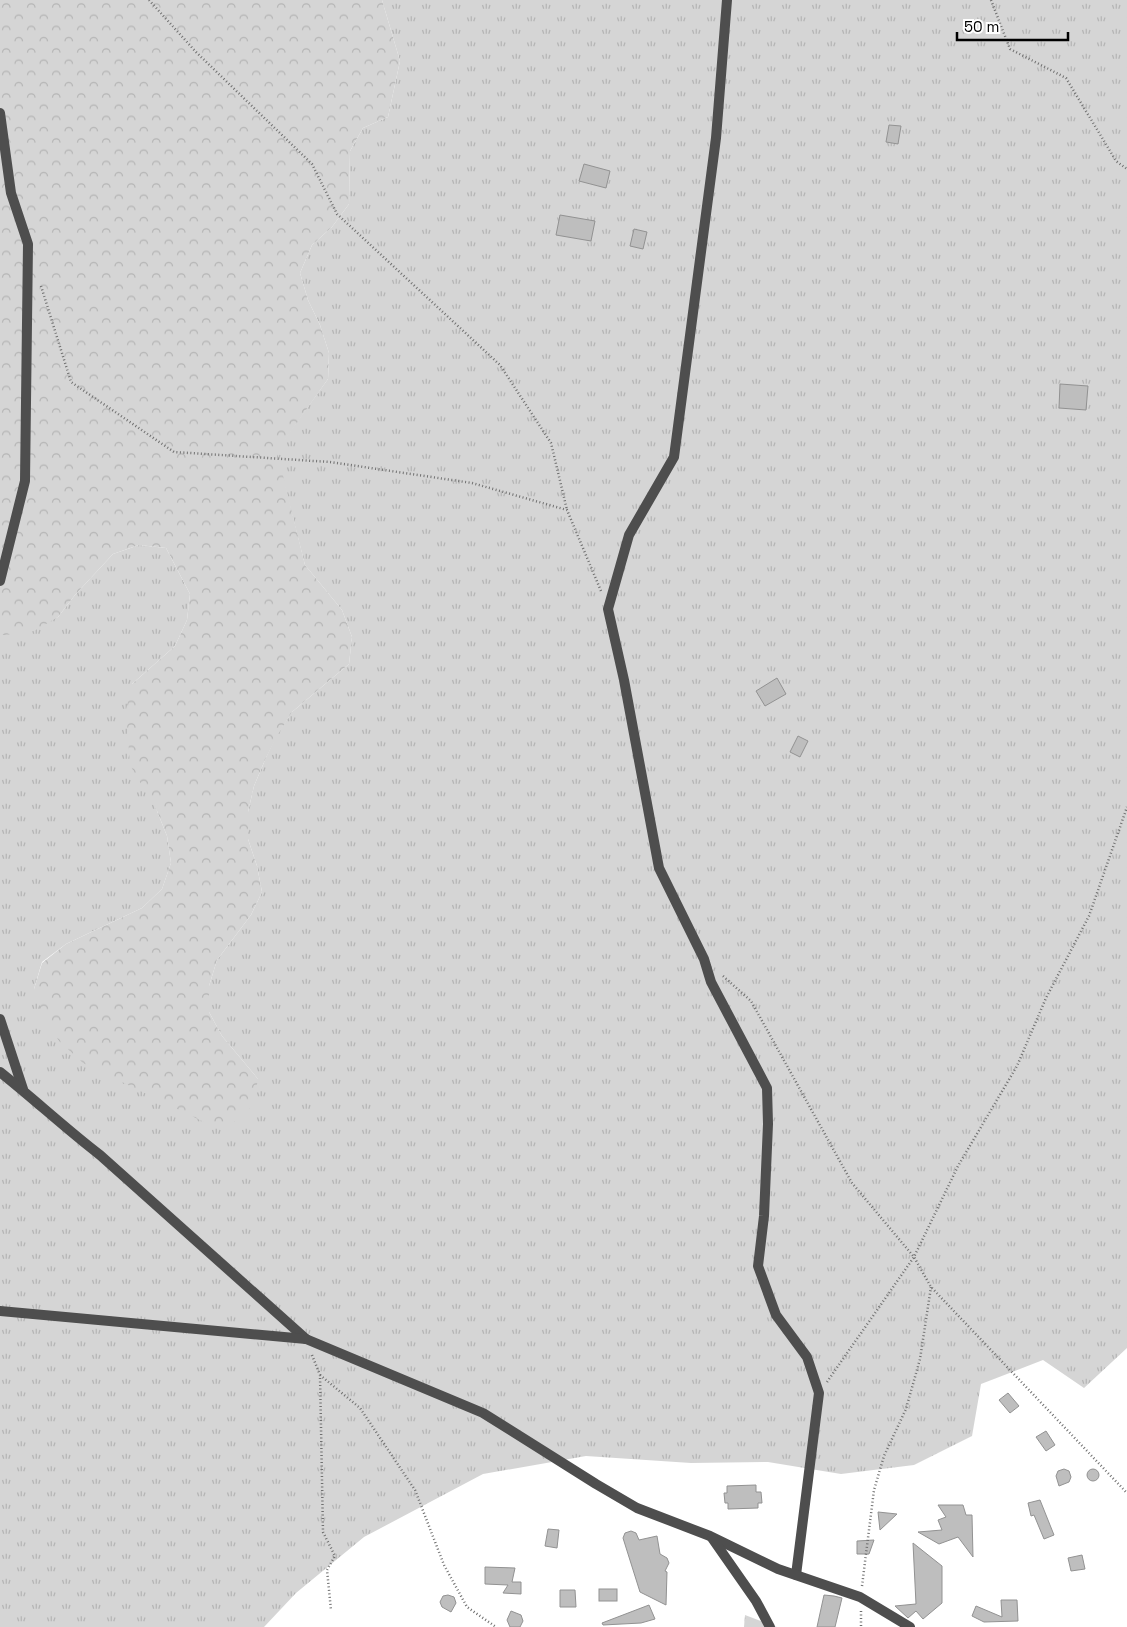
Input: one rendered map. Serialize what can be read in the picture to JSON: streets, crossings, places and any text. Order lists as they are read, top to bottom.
{
  "scale_bar": "50 m"
}
